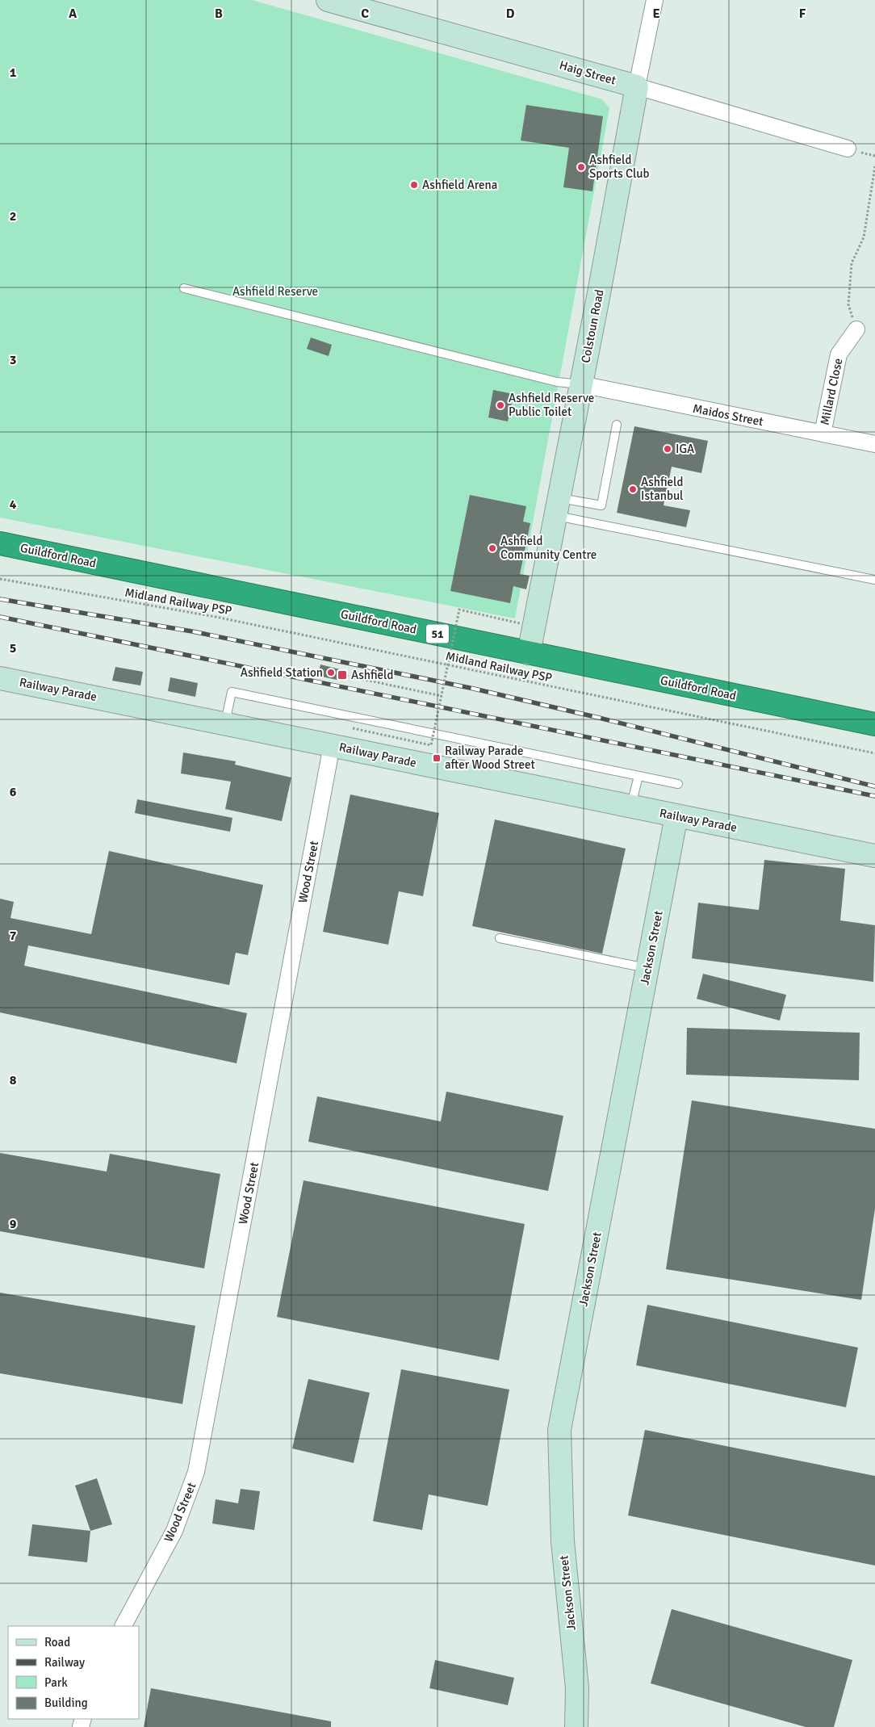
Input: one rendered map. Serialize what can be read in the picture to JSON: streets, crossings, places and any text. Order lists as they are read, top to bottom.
{
  "streets": {
    "highway": ["Guildford Road", "51"],
    "street": [
      "Haig Street",
      "Colstoun Road",
      "Millard Close",
      "Maidos Street",
      "Railway Parade",
      "Wood Street",
      "Jackson Street"
    ],
    "path": ["Midland Railway PSP"]
  },
  "crossings": [
    ["Haig Street", "Colstoun Road"],
    ["Colstoun Road", "Maidos Street"],
    ["Colstoun Road", "Guildford Road"],
    ["Millard Close", "Maidos Street"],
    ["Railway Parade", "Wood Street"],
    ["Railway Parade", "Jackson Street"]
  ],
  "parks": ["Ashfield Reserve"],
  "places": {
    "other": [
      "Ashfield Sports Club",
      "Ashfield Arena",
      "Ashfield Reserve Public Toilet",
      "IGA",
      "Ashfield Istanbul",
      "Ashfield Community Centre",
      "Ashfield Station"
    ],
    "transit": ["Ashfield", "Railway Parade after Wood Street"]
  },
  "legend": [
    "Road",
    "Railway",
    "Park",
    "Building"
  ],
  "grid": {
    "columns": [
      "A",
      "B",
      "C",
      "D",
      "E",
      "F"
    ],
    "rows": [
      "1",
      "2",
      "3",
      "4",
      "5",
      "6",
      "7",
      "8",
      "9"
    ]
  }
}
